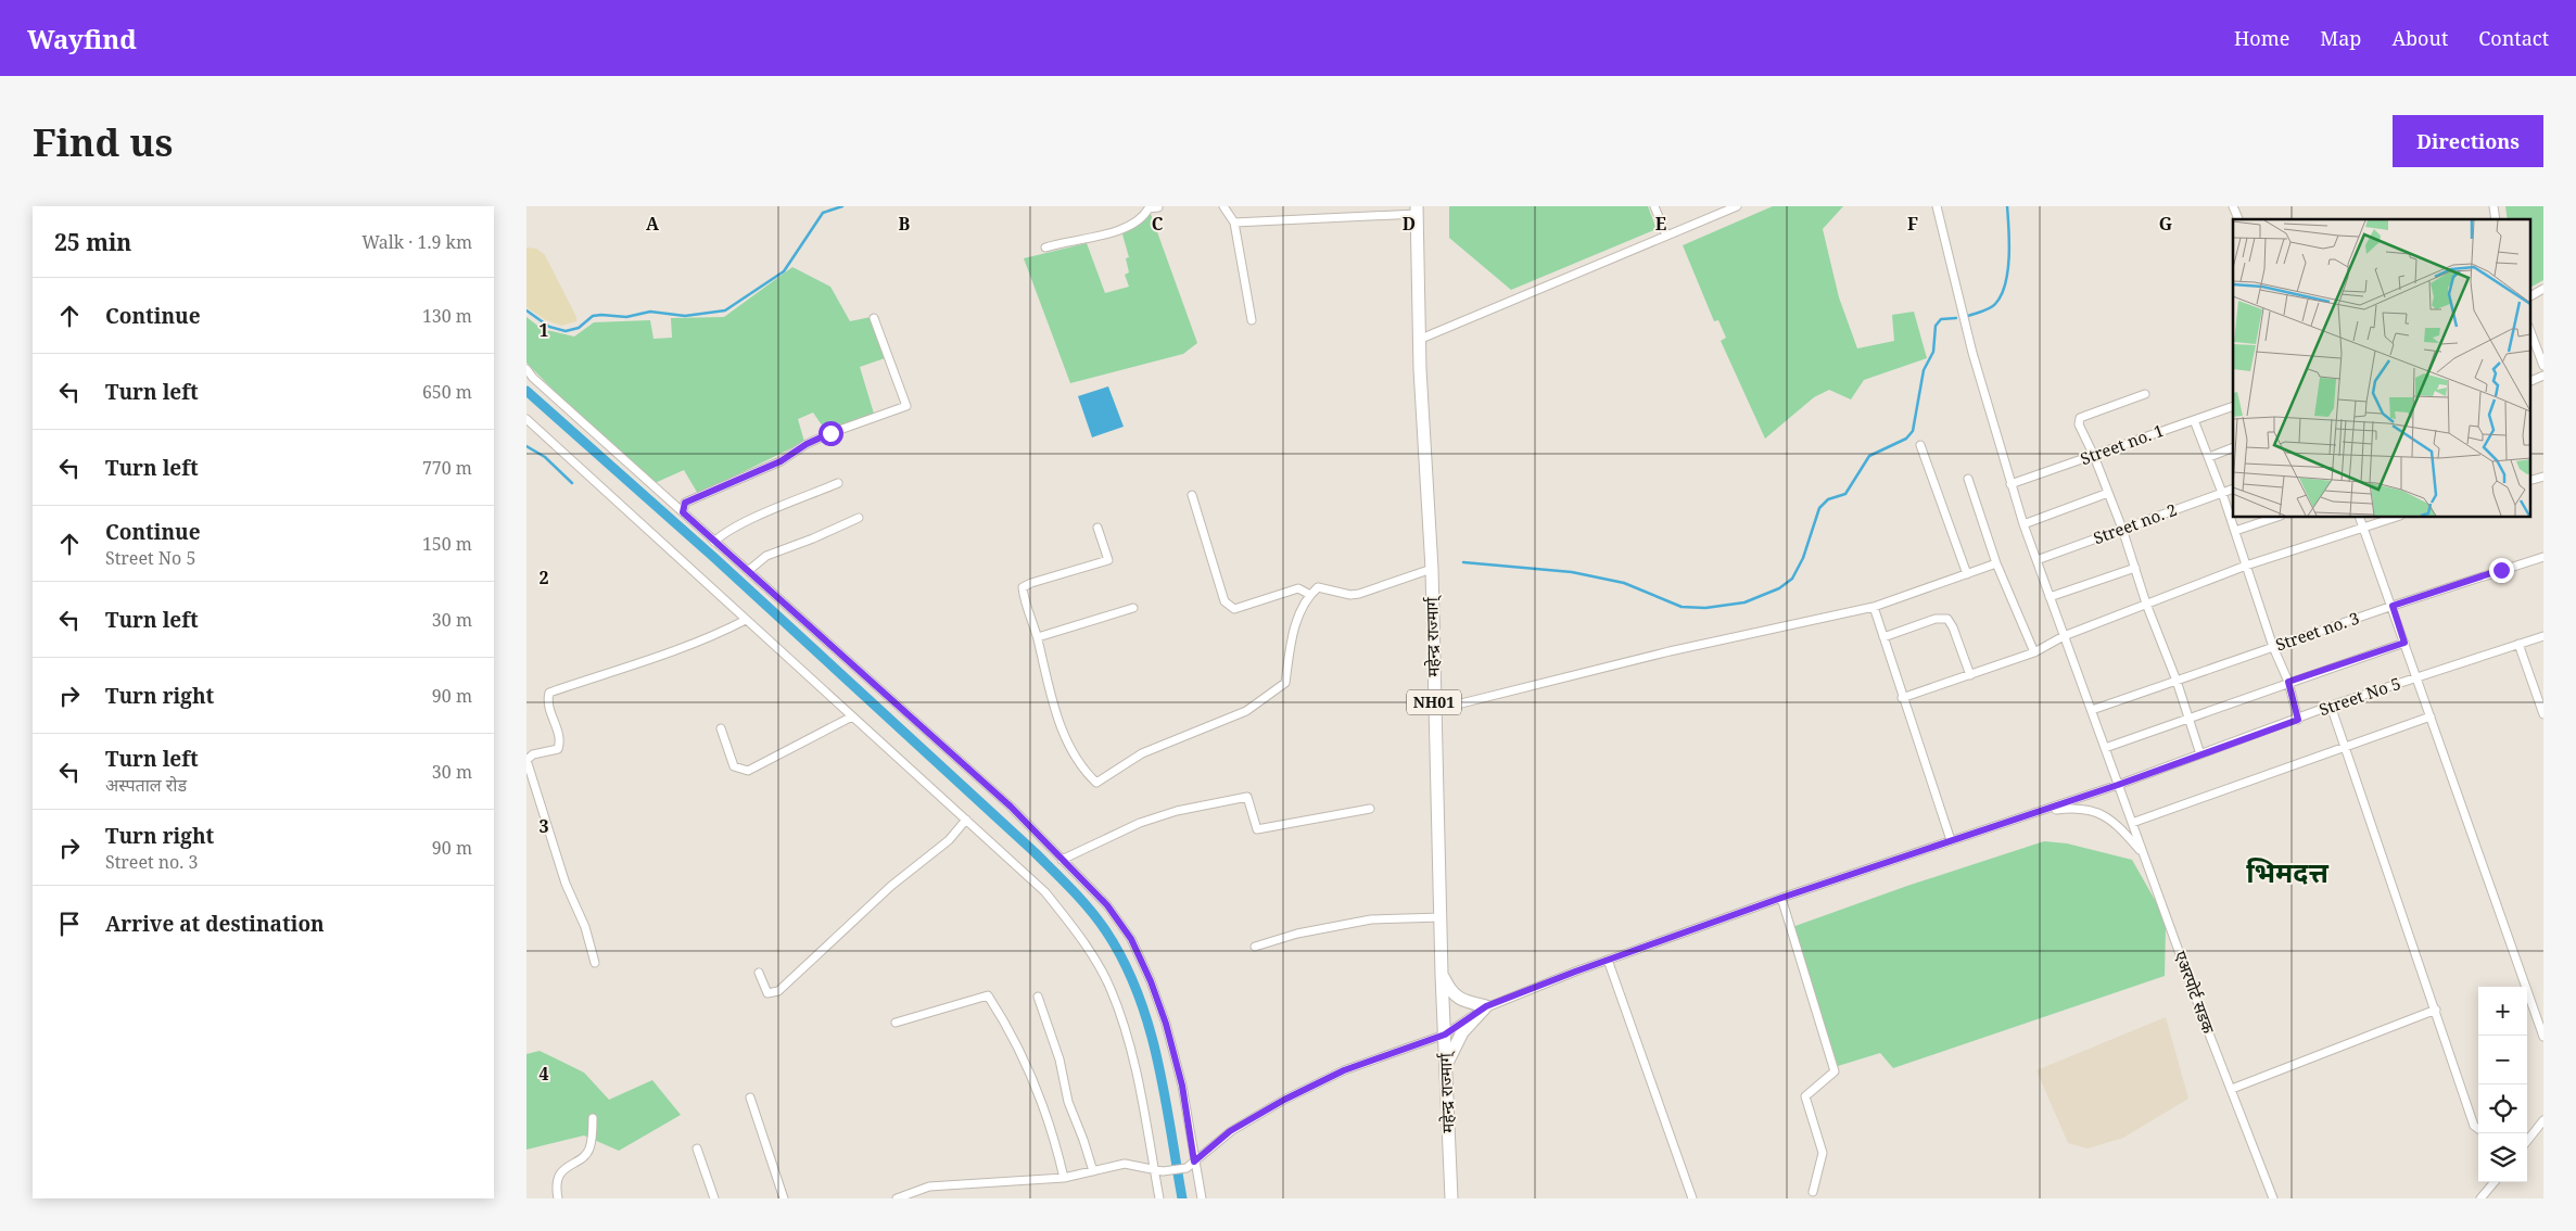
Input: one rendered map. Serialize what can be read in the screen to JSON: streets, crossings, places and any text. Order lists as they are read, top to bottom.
{
  "streets": {
    "highway": ["महेन्द्र राज्मार्ग्", "NH01"],
    "street": [
      "Street no. 1",
      "Street no. 2",
      "Street no. 3",
      "Street No 5",
      "एअरपोर्ट सडक"
    ]
  },
  "crossings": [
    ["Street no. 1", "एअरपोर्ट सडक"],
    ["Street no. 2", "एअरपोर्ट सडक"],
    ["Street no. 3", "एअरपोर्ट सडक"],
    ["Street No 5", "एअरपोर्ट सडक"]
  ],
  "districts": ["भिमदत्त"],
  "page": {
    "header": "Wayfind",
    "nav": [
      "Home",
      "Map",
      "About",
      "Contact"
    ],
    "buttons": "Directions",
    "title": "Find us",
    "heading": ["25 min", "Walk · 1.9 km"],
    "list": [
      ["Continue", "130 m"],
      ["Turn left", "650 m"],
      ["Turn left", "770 m"],
      ["Continue", "Street No 5", "150 m"],
      ["Turn left", "30 m"],
      ["Turn right", "90 m"],
      ["Turn left", "अस्पताल रोड", "30 m"],
      ["Turn right", "Street no. 3", "90 m"],
      "Arrive at destination"
    ],
    "map_buttons": ["+", "−"]
  },
  "grid": {
    "columns": [
      "A",
      "B",
      "C",
      "D",
      "E",
      "F",
      "G"
    ],
    "rows": [
      "1",
      "2",
      "3",
      "4"
    ]
  }
}
